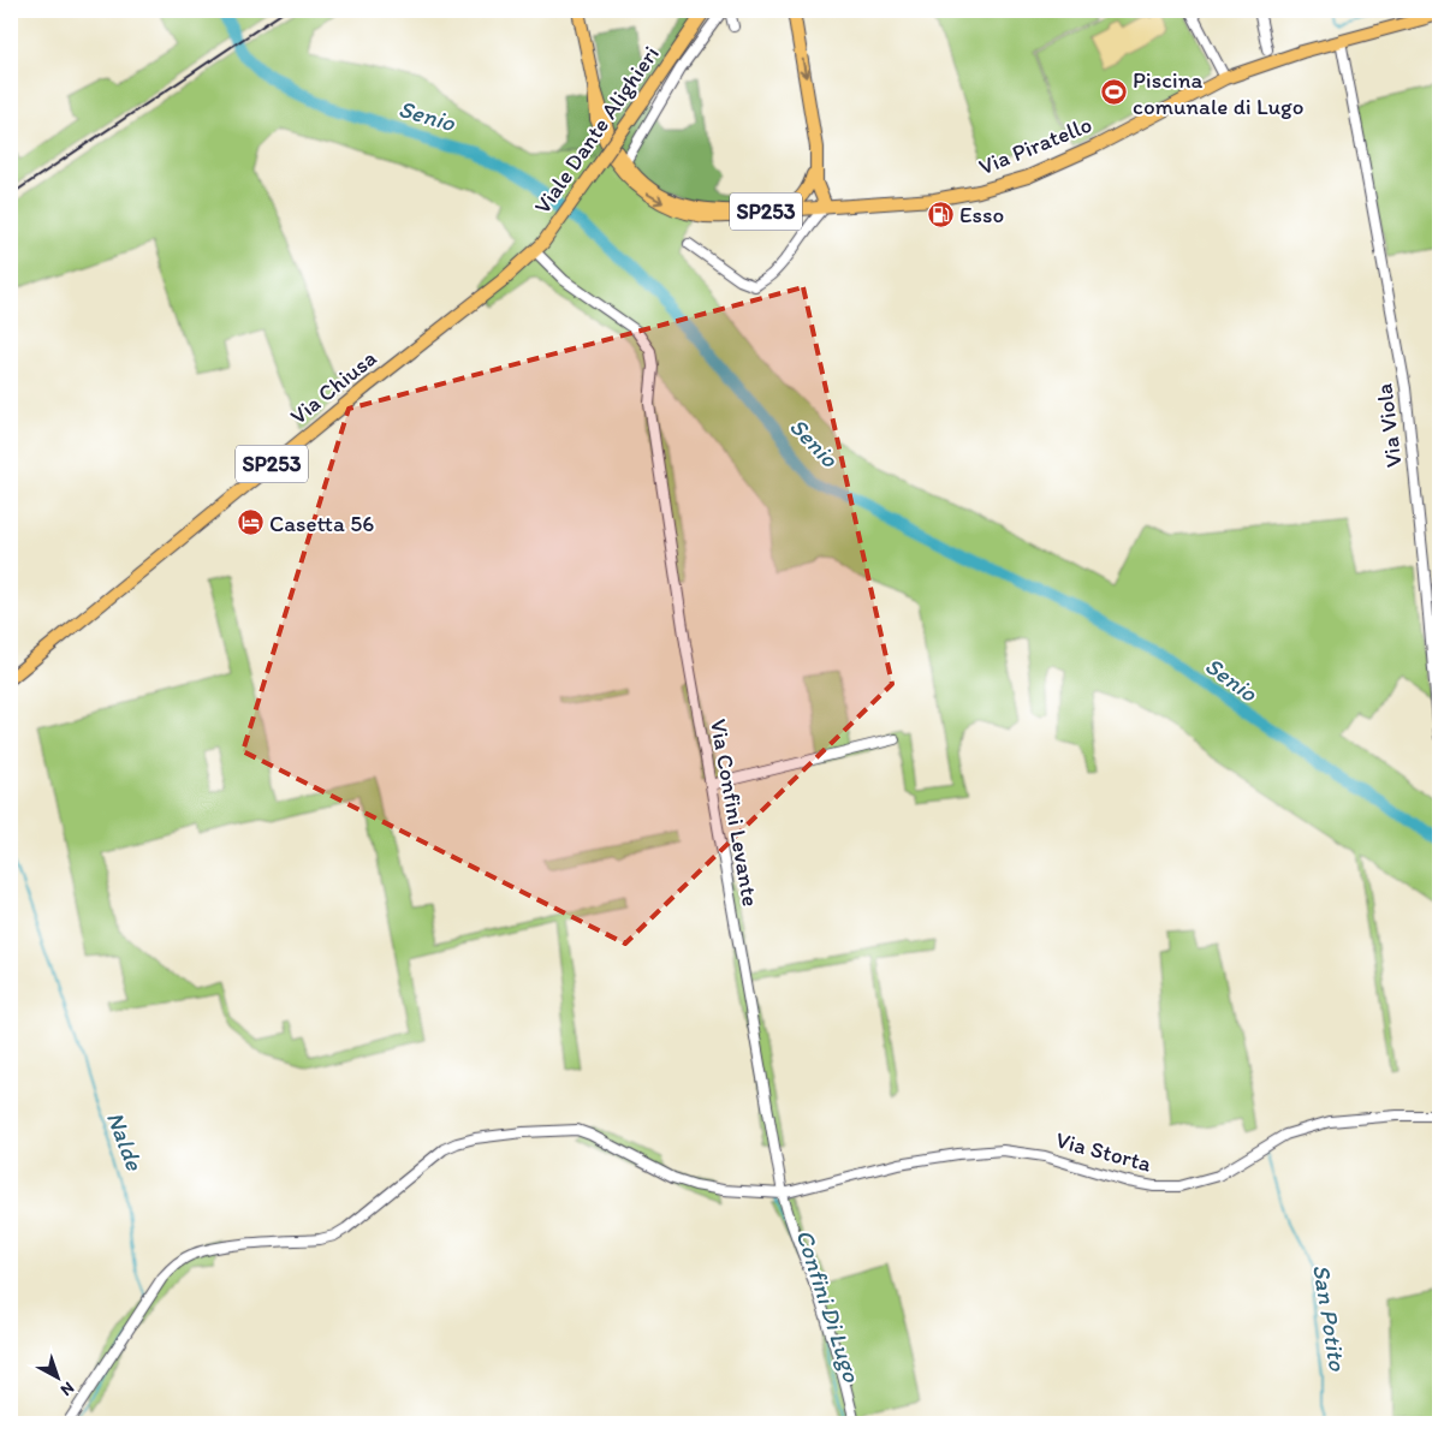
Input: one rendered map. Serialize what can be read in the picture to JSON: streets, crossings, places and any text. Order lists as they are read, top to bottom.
{
  "streets": {
    "main road": [
      "Viale Dante Alighieri",
      "Via Piratello",
      "SP253",
      "Via Chiusa"
    ],
    "street": ["Via Viola", "Via Confini Levante", "Via Storta"]
  },
  "crossings": [
    ["Viale Dante Alighieri", "Via Chiusa"],
    ["Viale Dante Alighieri", "Via Confini Levante"],
    ["Via Piratello", "SP253"],
    ["Via Piratello", "Via Viola"],
    ["Via Chiusa", "Via Confini Levante"],
    ["Via Confini Levante", "Via Storta"]
  ],
  "water": [
    "Senio",
    "Nalde",
    "Confini Di Lugo",
    "San Potito"
  ],
  "places": {
    "sports": ["Piscina comunale di Lugo"],
    "fuel station": ["Esso"],
    "hotel": ["Casetta 56"]
  },
  "north": "bottom right"
}
